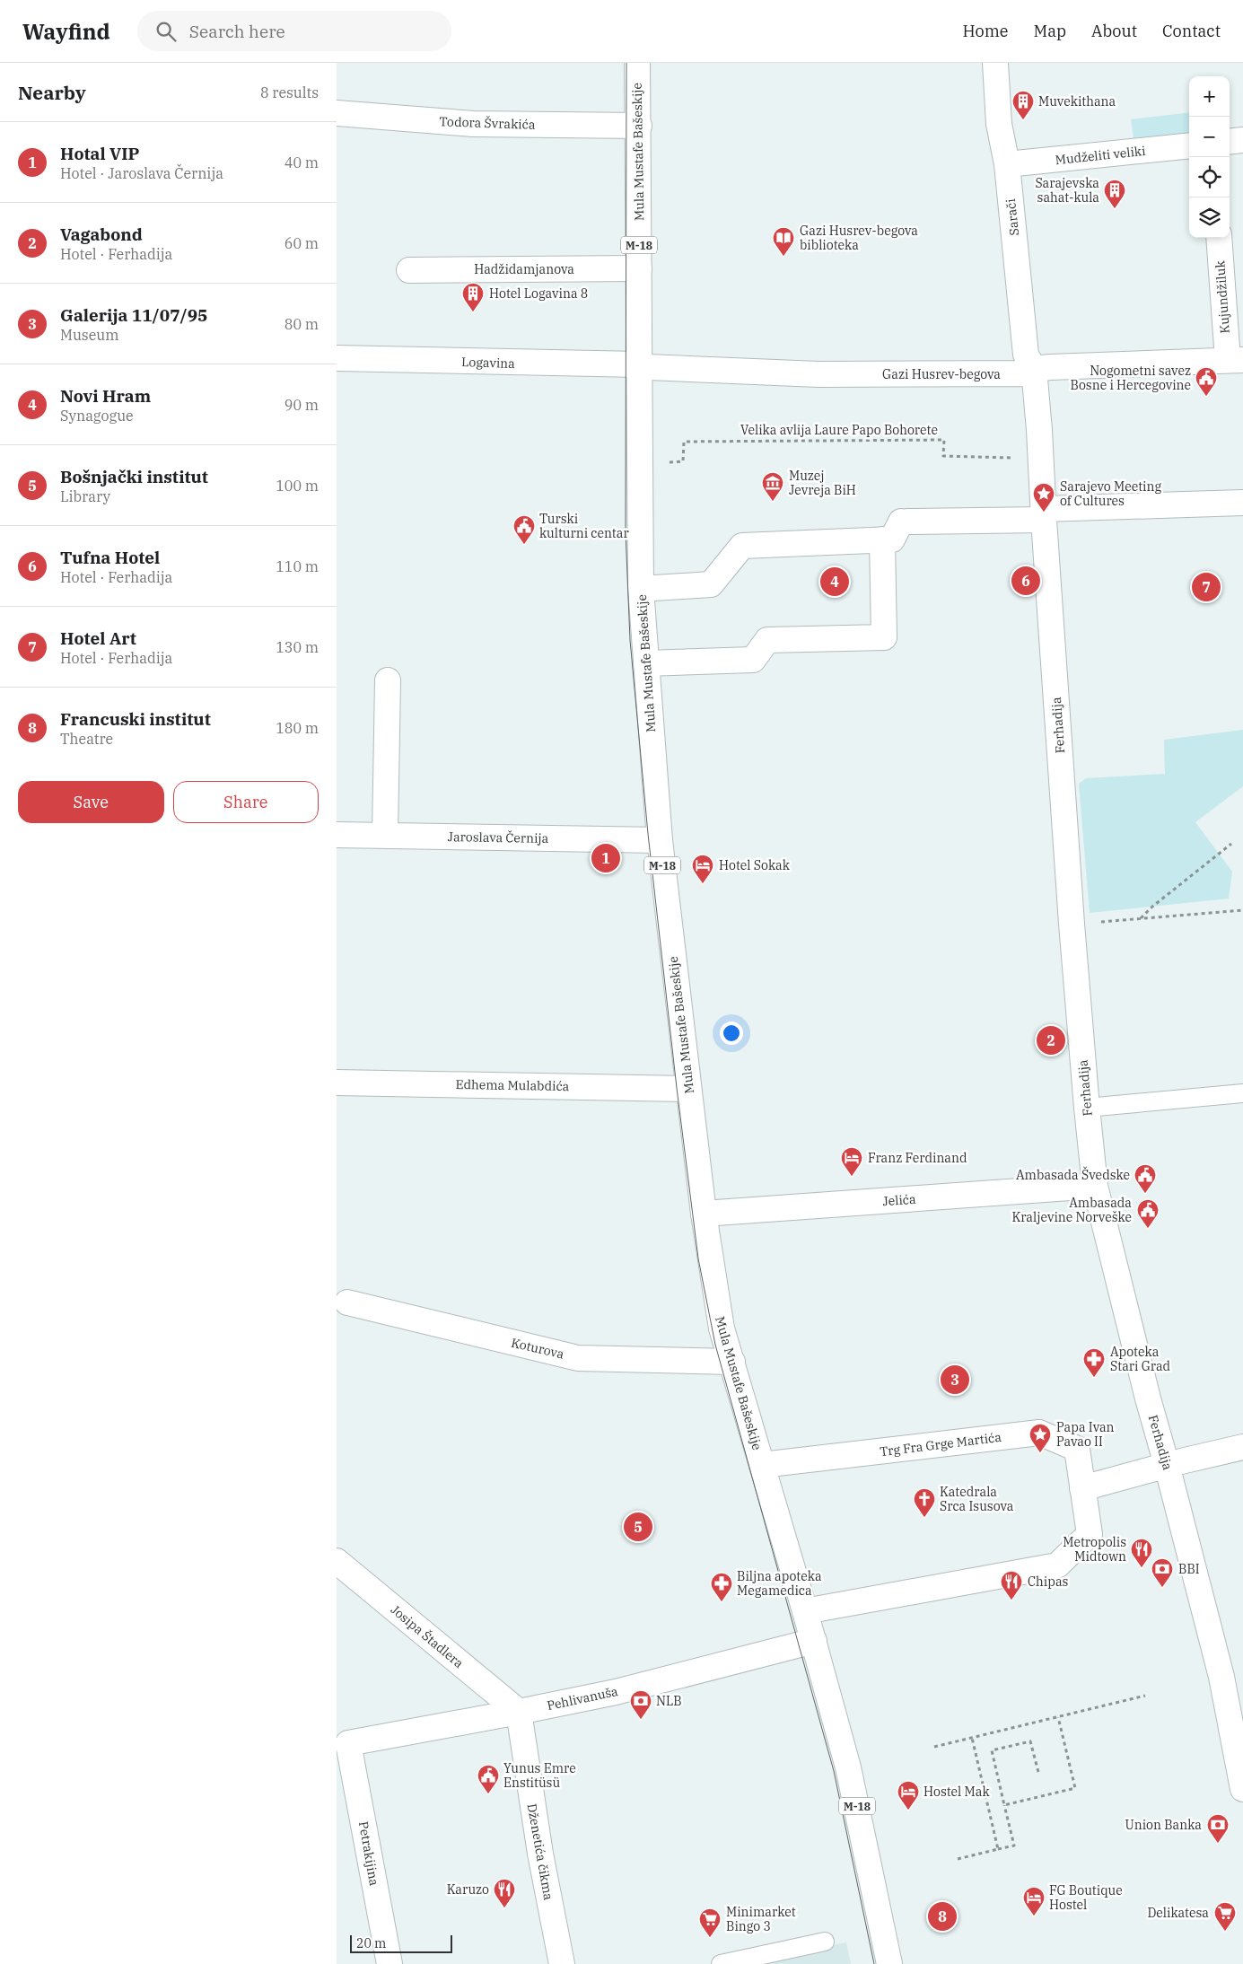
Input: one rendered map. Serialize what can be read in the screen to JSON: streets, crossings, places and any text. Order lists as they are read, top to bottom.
{
  "streets": {
    "street": [
      "Todora Švrakića",
      "Mula Mustafe Bašeskije",
      "Mudželiti veliki",
      "Sarači",
      "M-18",
      "Hadžidamjanova",
      "Kujundžiluk",
      "Logavina",
      "Gazi Husrev-begova",
      "Ferhadija",
      "Jaroslava Černija",
      "Edhema Mulabdića",
      "Jelića",
      "Koturova",
      "Trg Fra Grge Martića",
      "Josipa Štadlera",
      "Pehlivanuša",
      "Dženetića čikma",
      "Petrakijina"
    ],
    "path": ["Velika avlija Laure Papo Bohorete"]
  },
  "crossings": [
    ["Todora Švrakića", "Mula Mustafe Bašeskije"],
    ["Mula Mustafe Bašeskije", "Hadžidamjanova"],
    ["Mula Mustafe Bašeskije", "Logavina"],
    ["Mula Mustafe Bašeskije", "Gazi Husrev-begova"],
    ["Mula Mustafe Bašeskije", "Jaroslava Černija"],
    ["Mula Mustafe Bašeskije", "Edhema Mulabdića"],
    ["Mula Mustafe Bašeskije", "Jelića"],
    ["Mula Mustafe Bašeskije", "Koturova"],
    ["Mula Mustafe Bašeskije", "Trg Fra Grge Martića"],
    ["Mula Mustafe Bašeskije", "Pehlivanuša"],
    ["Mudželiti veliki", "Sarači"],
    ["Sarači", "Gazi Husrev-begova"],
    ["Sarači", "Ferhadija"],
    ["Kujundžiluk", "Gazi Husrev-begova"],
    ["Logavina", "Gazi Husrev-begova"],
    ["Gazi Husrev-begova", "Ferhadija"],
    ["Velika avlija Laure Papo Bohorete", "Ferhadija"],
    ["Ferhadija", "Jelića"],
    ["Josipa Štadlera", "Pehlivanuša"],
    ["Josipa Štadlera", "Dženetića čikma"],
    ["Pehlivanuša", "Dženetića čikma"],
    ["Pehlivanuša", "Petrakijina"]
  ],
  "places": {
    "building": ["Muvekithana", "Sarajevska sahat-kula", "Hotel Logavina 8"],
    "library": ["Gazi Husrev-begova biblioteka"],
    "public building": [
      "Nogometni savez Bosne i Hercegovine",
      "Turski kulturni centar",
      "Ambasada Švedske",
      "Ambasada Kraljevine Norveške",
      "Yunus Emre Enstitüsü"
    ],
    "museum": ["Muzej Jevreja BiH"],
    "place": ["Sarajevo Meeting of Cultures", "Papa Ivan Pavao II"],
    "hotel": [
      "Hotel Sokak",
      "Franz Ferdinand",
      "Hostel Mak",
      "FG Boutique Hostel"
    ],
    "pharmacy": ["Apoteka Stari Grad", "Biljna apoteka Megamedica"],
    "church": ["Katedrala Srca Isusova"],
    "restaurant": ["Metropolis Midtown", "Chipas", "Karuzo"],
    "bank": ["BBI", "NLB", "Union Banka"],
    "supermarket": ["Delikatesa", "Minimarket Bingo 3"]
  },
  "scale_bar": "20 m",
  "page": {
    "header": "Wayfind",
    "search": "Search here",
    "nav": [
      "Home",
      "Map",
      "About",
      "Contact"
    ],
    "heading": ["Nearby", "8 results"],
    "map_buttons": ["+", "−"],
    "list": [
      {
        "mark": "1",
        "name": "Hotal VIP",
        "note": "Hotel · Jaroslava Černija",
        "value": "40 m"
      },
      {
        "mark": "2",
        "name": "Vagabond",
        "note": "Hotel · Ferhadija",
        "value": "60 m"
      },
      {
        "mark": "3",
        "name": "Galerija 11/07/95",
        "note": "Museum",
        "value": "80 m"
      },
      {
        "mark": "4",
        "name": "Novi Hram",
        "note": "Synagogue",
        "value": "90 m"
      },
      {
        "mark": "5",
        "name": "Bošnjački institut",
        "note": "Library",
        "value": "100 m"
      },
      {
        "mark": "6",
        "name": "Tufna Hotel",
        "note": "Hotel · Ferhadija",
        "value": "110 m"
      },
      {
        "mark": "7",
        "name": "Hotel Art",
        "note": "Hotel · Ferhadija",
        "value": "130 m"
      },
      {
        "mark": "8",
        "name": "Francuski institut",
        "note": "Theatre",
        "value": "180 m"
      }
    ],
    "pins": [
      "6",
      "4",
      "7",
      "1",
      "2",
      "3",
      "5",
      "8"
    ],
    "buttons": ["Save", "Share"],
    "scale": "20 m"
  }
}
